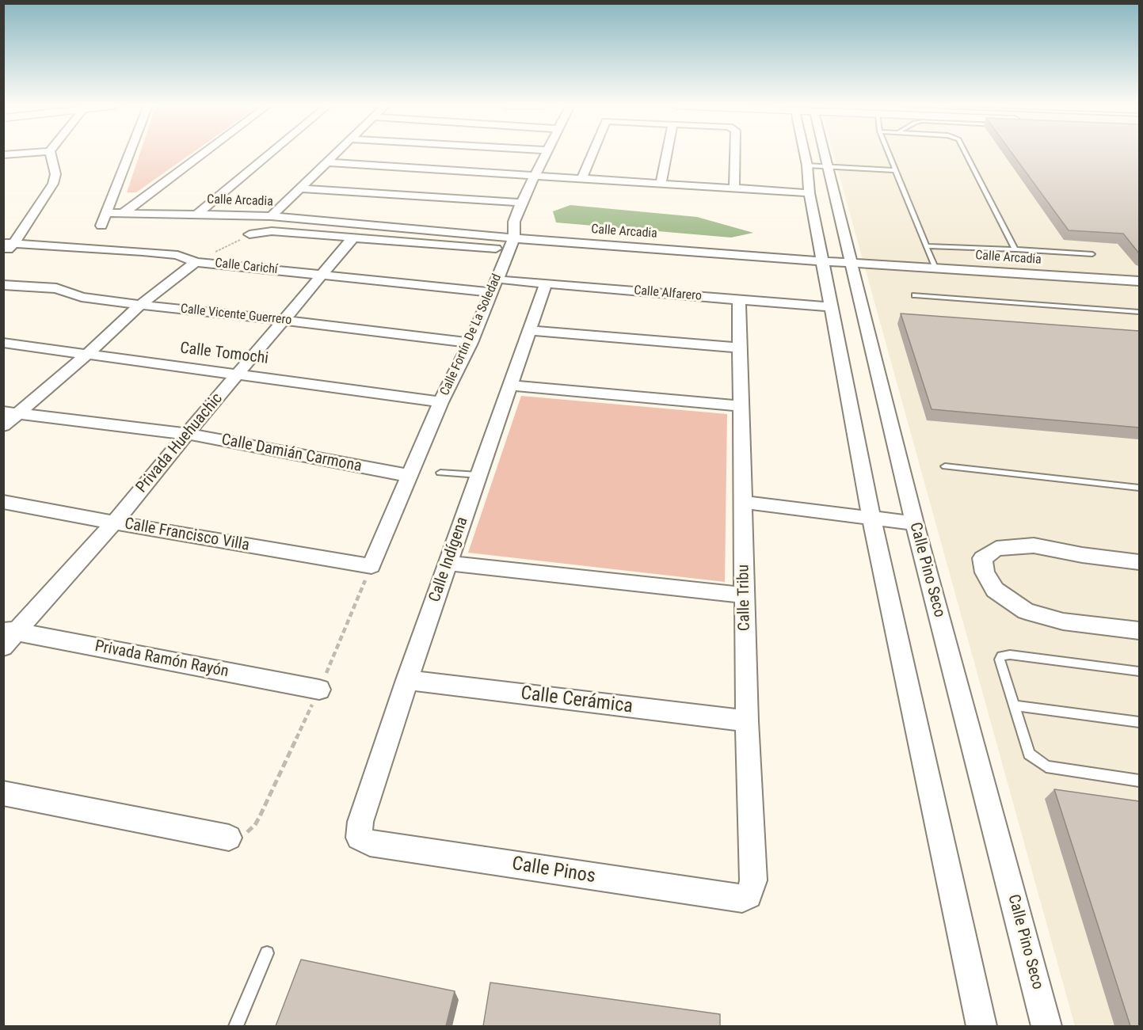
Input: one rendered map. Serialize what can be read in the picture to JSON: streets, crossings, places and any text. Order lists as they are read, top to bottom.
{
  "streets": {
    "street": [
      "Calle Arcadia",
      "Calle Carichí",
      "Calle Alfarero",
      "Calle Vicente Guerrero",
      "Calle Fortín De La Soledad",
      "Calle Tomochi",
      "Privada Huehuachic",
      "Calle Damián Carmona",
      "Calle Francisco Villa",
      "Calle Indígena",
      "Calle Pino Seco",
      "Calle Tribu",
      "Privada Ramón Rayón",
      "Calle Cerámica",
      "Calle Pinos"
    ]
  },
  "crossings": [
    ["Calle Arcadia", "Calle Fortín De La Soledad"],
    ["Calle Arcadia", "Calle Pino Seco"],
    ["Calle Carichí", "Calle Fortín De La Soledad"],
    ["Calle Carichí", "Privada Huehuachic"],
    ["Calle Alfarero", "Calle Indígena"],
    ["Calle Alfarero", "Calle Tribu"],
    ["Calle Vicente Guerrero", "Calle Fortín De La Soledad"],
    ["Calle Vicente Guerrero", "Privada Huehuachic"],
    ["Calle Fortín De La Soledad", "Calle Tomochi"],
    ["Calle Fortín De La Soledad", "Calle Damián Carmona"],
    ["Calle Fortín De La Soledad", "Calle Francisco Villa"],
    ["Calle Tomochi", "Privada Huehuachic"],
    ["Privada Huehuachic", "Calle Damián Carmona"],
    ["Privada Huehuachic", "Calle Francisco Villa"],
    ["Privada Huehuachic", "Privada Ramón Rayón"],
    ["Calle Indígena", "Calle Cerámica"],
    ["Calle Indígena", "Calle Pinos"],
    ["Calle Tribu", "Calle Cerámica"],
    ["Calle Tribu", "Calle Pinos"]
  ]
}
